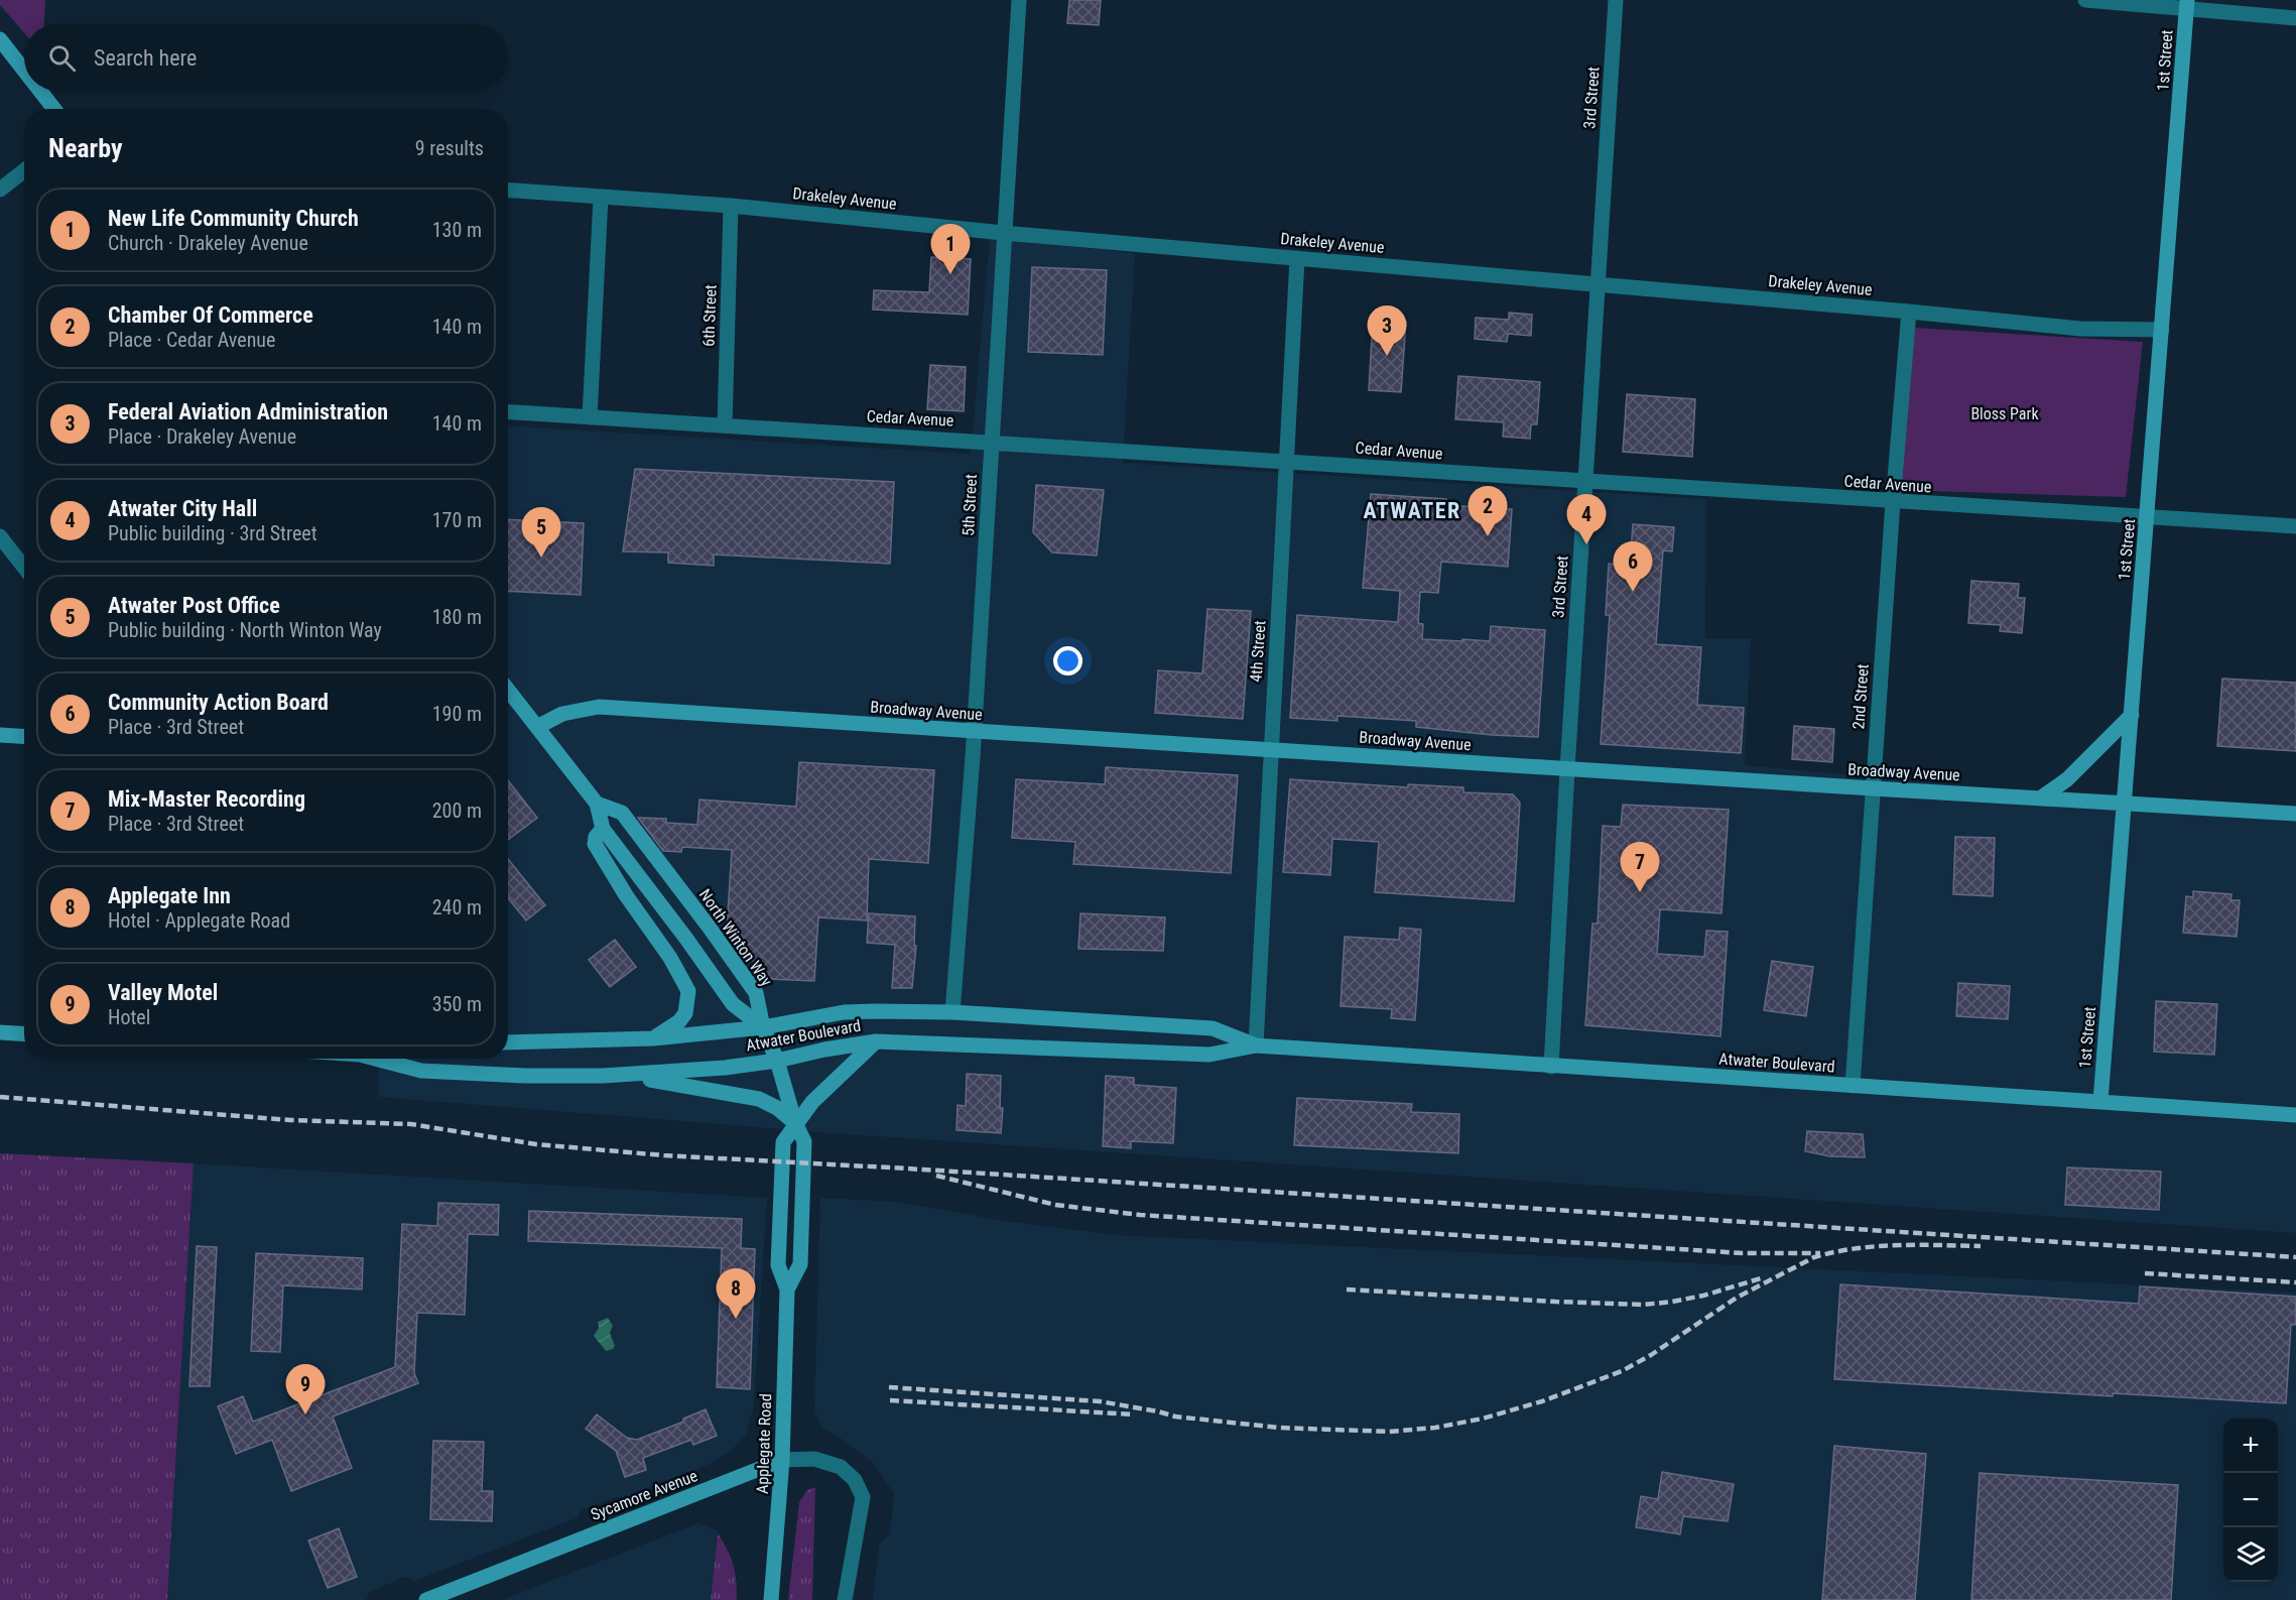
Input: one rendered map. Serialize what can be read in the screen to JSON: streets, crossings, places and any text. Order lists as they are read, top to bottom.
{
  "streets": {
    "main road": [
      "1st Street",
      "Broadway Avenue",
      "North Winton Way",
      "Atwater Boulevard",
      "Applegate Road",
      "Sycamore Avenue"
    ],
    "street": [
      "3rd Street",
      "Drakeley Avenue",
      "6th Street",
      "Cedar Avenue",
      "5th Street",
      "4th Street",
      "2nd Street"
    ]
  },
  "crossings": [
    ["1st Street", "Drakeley Avenue"],
    ["1st Street", "Cedar Avenue"],
    ["1st Street", "Broadway Avenue"],
    ["1st Street", "Atwater Boulevard"],
    ["3rd Street", "Drakeley Avenue"],
    ["3rd Street", "Cedar Avenue"],
    ["3rd Street", "Broadway Avenue"],
    ["3rd Street", "Atwater Boulevard"],
    ["Drakeley Avenue", "6th Street"],
    ["Drakeley Avenue", "5th Street"],
    ["Drakeley Avenue", "4th Street"],
    ["Drakeley Avenue", "2nd Street"],
    ["6th Street", "Cedar Avenue"],
    ["Cedar Avenue", "5th Street"],
    ["Cedar Avenue", "4th Street"],
    ["Cedar Avenue", "2nd Street"],
    ["5th Street", "Broadway Avenue"],
    ["5th Street", "Atwater Boulevard"],
    ["4th Street", "Broadway Avenue"],
    ["4th Street", "Atwater Boulevard"],
    ["2nd Street", "Broadway Avenue"],
    ["2nd Street", "Atwater Boulevard"],
    ["Broadway Avenue", "North Winton Way"],
    ["North Winton Way", "Atwater Boulevard"],
    ["North Winton Way", "Applegate Road"],
    ["Atwater Boulevard", "Applegate Road"],
    ["Applegate Road", "Sycamore Avenue"]
  ],
  "districts": ["ATWATER"],
  "parks": ["Bloss Park"],
  "page": {
    "search": "Search here",
    "heading": ["Nearby", "9 results"],
    "list": [
      {
        "mark": "1",
        "name": "New Life Community Church",
        "note": "Church · Drakeley Avenue",
        "value": "130 m"
      },
      {
        "mark": "2",
        "name": "Chamber Of Commerce",
        "note": "Place · Cedar Avenue",
        "value": "140 m"
      },
      {
        "mark": "3",
        "name": "Federal Aviation Administration",
        "note": "Place · Drakeley Avenue",
        "value": "140 m"
      },
      {
        "mark": "4",
        "name": "Atwater City Hall",
        "note": "Public building · 3rd Street",
        "value": "170 m"
      },
      {
        "mark": "5",
        "name": "Atwater Post Office",
        "note": "Public building · North Winton Way",
        "value": "180 m"
      },
      {
        "mark": "6",
        "name": "Community Action Board",
        "note": "Place · 3rd Street",
        "value": "190 m"
      },
      {
        "mark": "7",
        "name": "Mix-Master Recording",
        "note": "Place · 3rd Street",
        "value": "200 m"
      },
      {
        "mark": "8",
        "name": "Applegate Inn",
        "note": "Hotel · Applegate Road",
        "value": "240 m"
      },
      {
        "mark": "9",
        "name": "Valley Motel",
        "note": "Hotel",
        "value": "350 m"
      }
    ],
    "pins": [
      "1",
      "3",
      "2",
      "4",
      "5",
      "6",
      "7",
      "8",
      "9"
    ],
    "map_buttons": ["+", "−"]
  }
}
